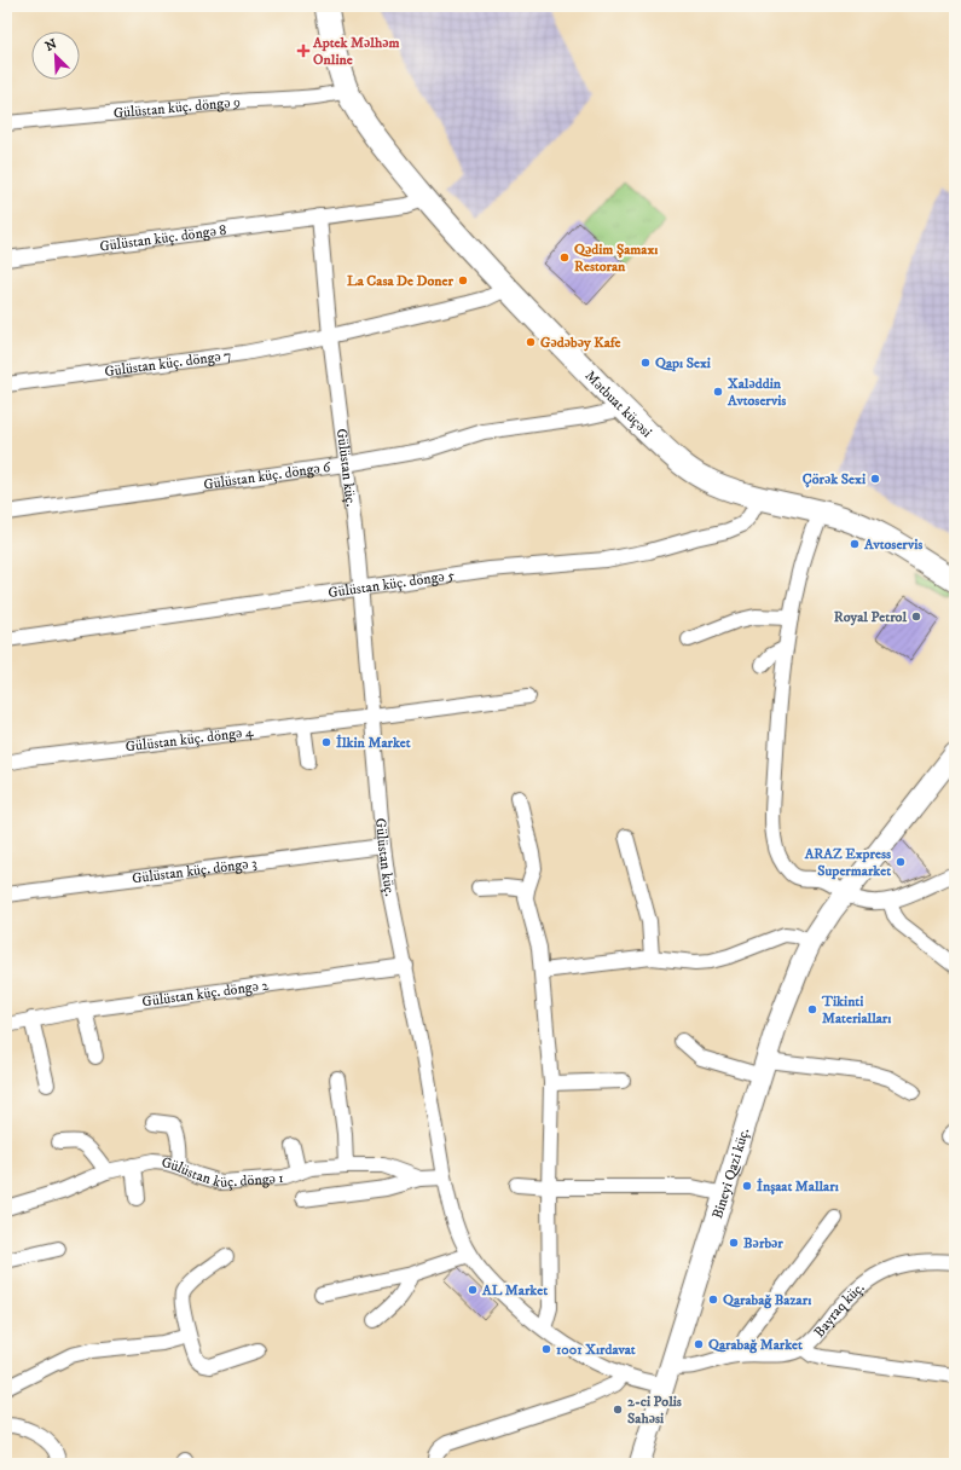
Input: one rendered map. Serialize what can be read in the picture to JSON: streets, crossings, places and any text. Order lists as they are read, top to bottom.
{
  "streets": {
    "main road": ["Mətbuat küçəsi", "Bineyi Qazi küç."],
    "street": [
      "Gülüstan küç. döngə 9",
      "Gülüstan küç. döngə 8",
      "Gülüstan küç. döngə 7",
      "Gülüstan küç.",
      "Gülüstan küç. döngə 6",
      "Gülüstan küç. döngə 5",
      "Gülüstan küç. döngə 4",
      "Gülüstan küç. döngə 3",
      "Gülüstan küç. döngə 2",
      "Gülüstan küç. döngə 1",
      "Bayraq küç."
    ]
  },
  "crossings": [
    ["Gülüstan küç. döngə 9", "Mətbuat küçəsi"],
    ["Gülüstan küç. döngə 8", "Mətbuat küçəsi"],
    ["Gülüstan küç. döngə 8", "Gülüstan küç."],
    ["Gülüstan küç. döngə 7", "Mətbuat küçəsi"],
    ["Gülüstan küç. döngə 7", "Gülüstan küç."],
    ["Mətbuat küçəsi", "Gülüstan küç. döngə 6"],
    ["Mətbuat küçəsi", "Gülüstan küç. döngə 5"],
    ["Gülüstan küç.", "Gülüstan küç. döngə 6"],
    ["Gülüstan küç.", "Gülüstan küç. döngə 5"],
    ["Gülüstan küç.", "Gülüstan küç. döngə 4"],
    ["Gülüstan küç.", "Gülüstan küç. döngə 3"],
    ["Gülüstan küç.", "Gülüstan küç. döngə 2"],
    ["Gülüstan küç.", "Gülüstan küç. döngə 1"],
    ["Gülüstan küç.", "Bineyi Qazi küç."],
    ["Gülüstan küç.", "Bayraq küç."],
    ["Bineyi Qazi küç.", "Bayraq küç."]
  ],
  "places": {
    "health": ["Aptek Mәlhәm Online"],
    "other": [
      "Qədim Şamaxı Restoran",
      "La Casa De Doner",
      "Gədəbəy Kafe",
      "Qapı Sexi",
      "Xaləddin Avtoservis",
      "Çörək Sexi",
      "Avtoservis",
      "Royal Petrol",
      "İlkin Market",
      "ARAZ Express Supermarket",
      "Tikinti Materialları",
      "İnşaat Malları",
      "Bərbər",
      "AL Market",
      "Qarabağ Bazarı",
      "Qarabağ Market",
      "1001 Xırdavat",
      "2-ci Polis Sahəsi"
    ]
  },
  "north": "top left"
}
